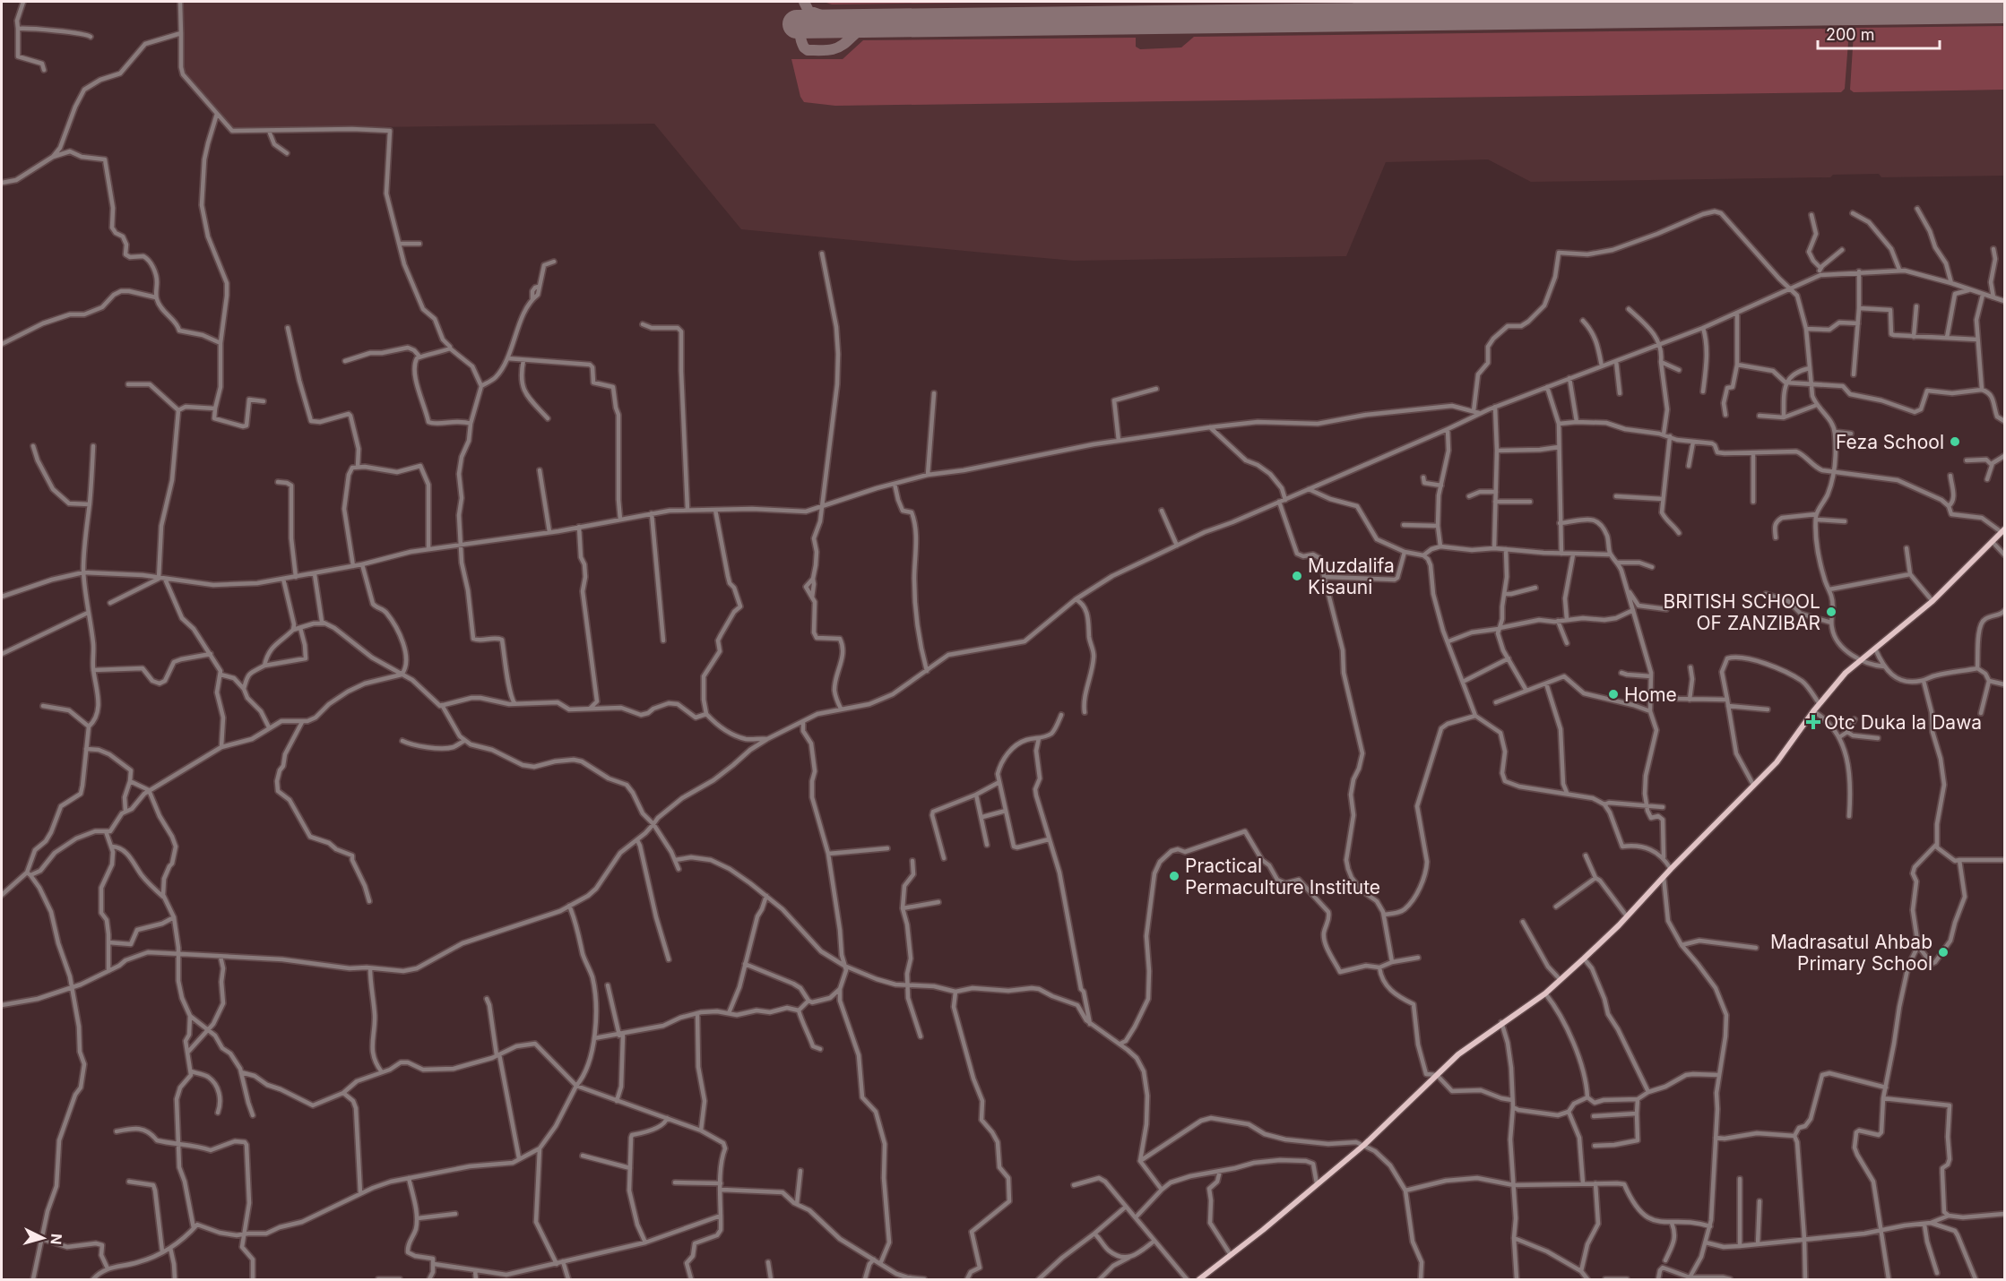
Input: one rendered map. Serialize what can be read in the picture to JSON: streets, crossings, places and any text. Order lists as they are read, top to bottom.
{
  "places": {
    "other": [
      "Feza School",
      "Muzdalifa Kisauni",
      "BRITISH SCHOOL OF ZANZIBAR",
      "Home",
      "Practical Permaculture Institute",
      "Madrasatul Ahbab Primary School"
    ],
    "health": ["Otc Duka la Dawa"]
  },
  "scale_bar": "200 m",
  "north": "right"
}
